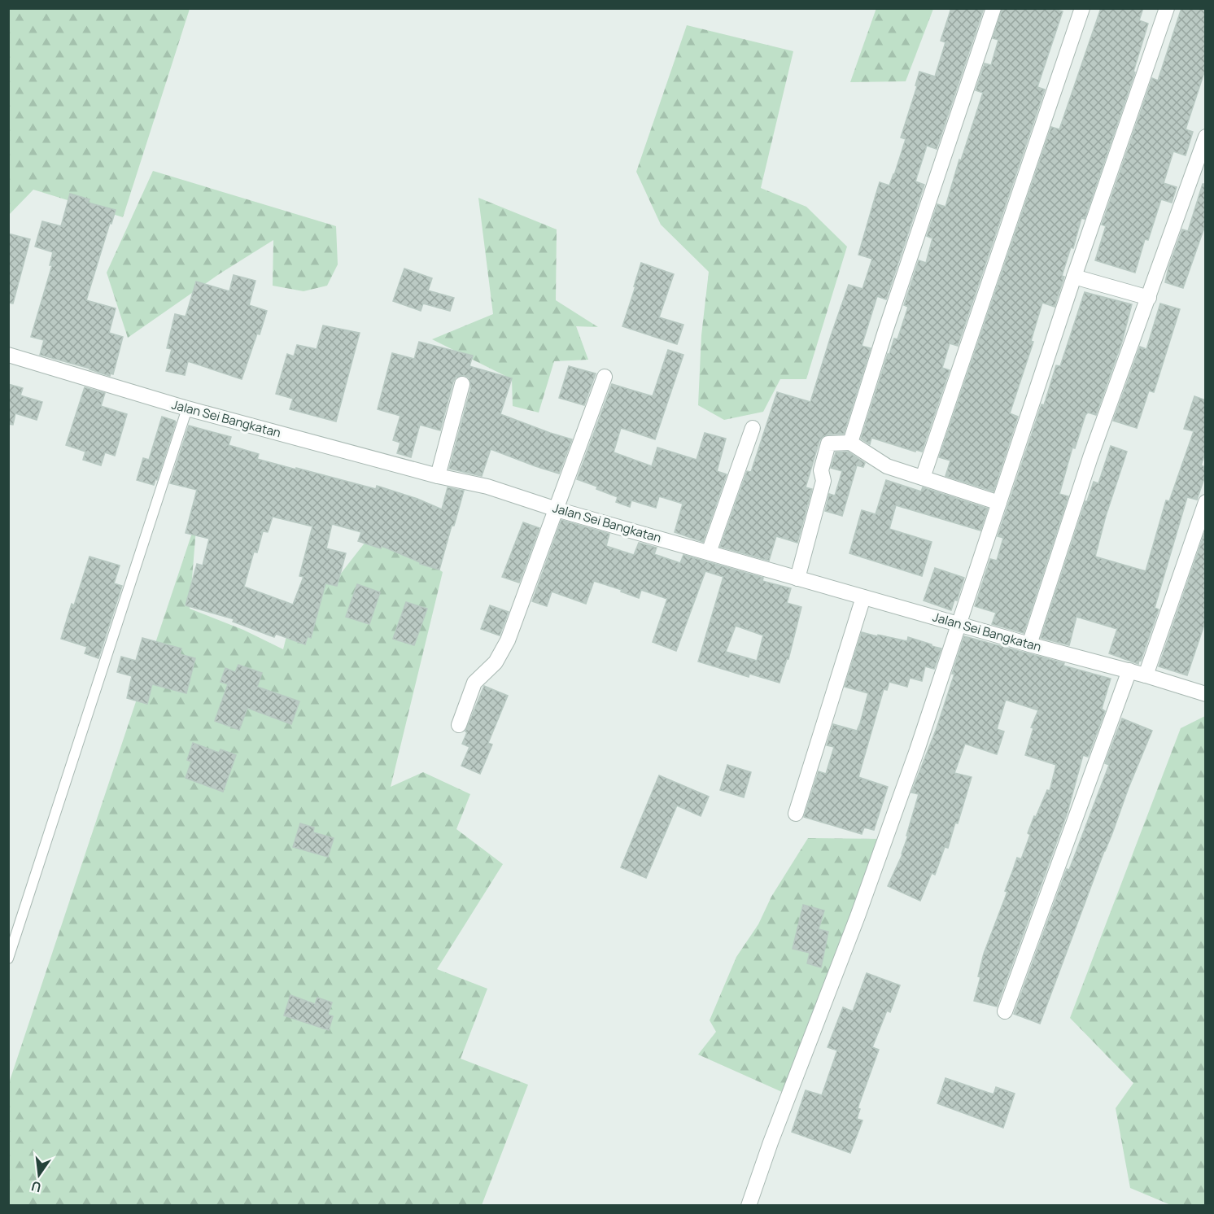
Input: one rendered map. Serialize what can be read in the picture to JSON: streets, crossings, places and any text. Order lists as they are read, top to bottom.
{
  "streets": {
    "street": ["Jalan Sei Bangkatan"]
  },
  "north": "bottom"
}
